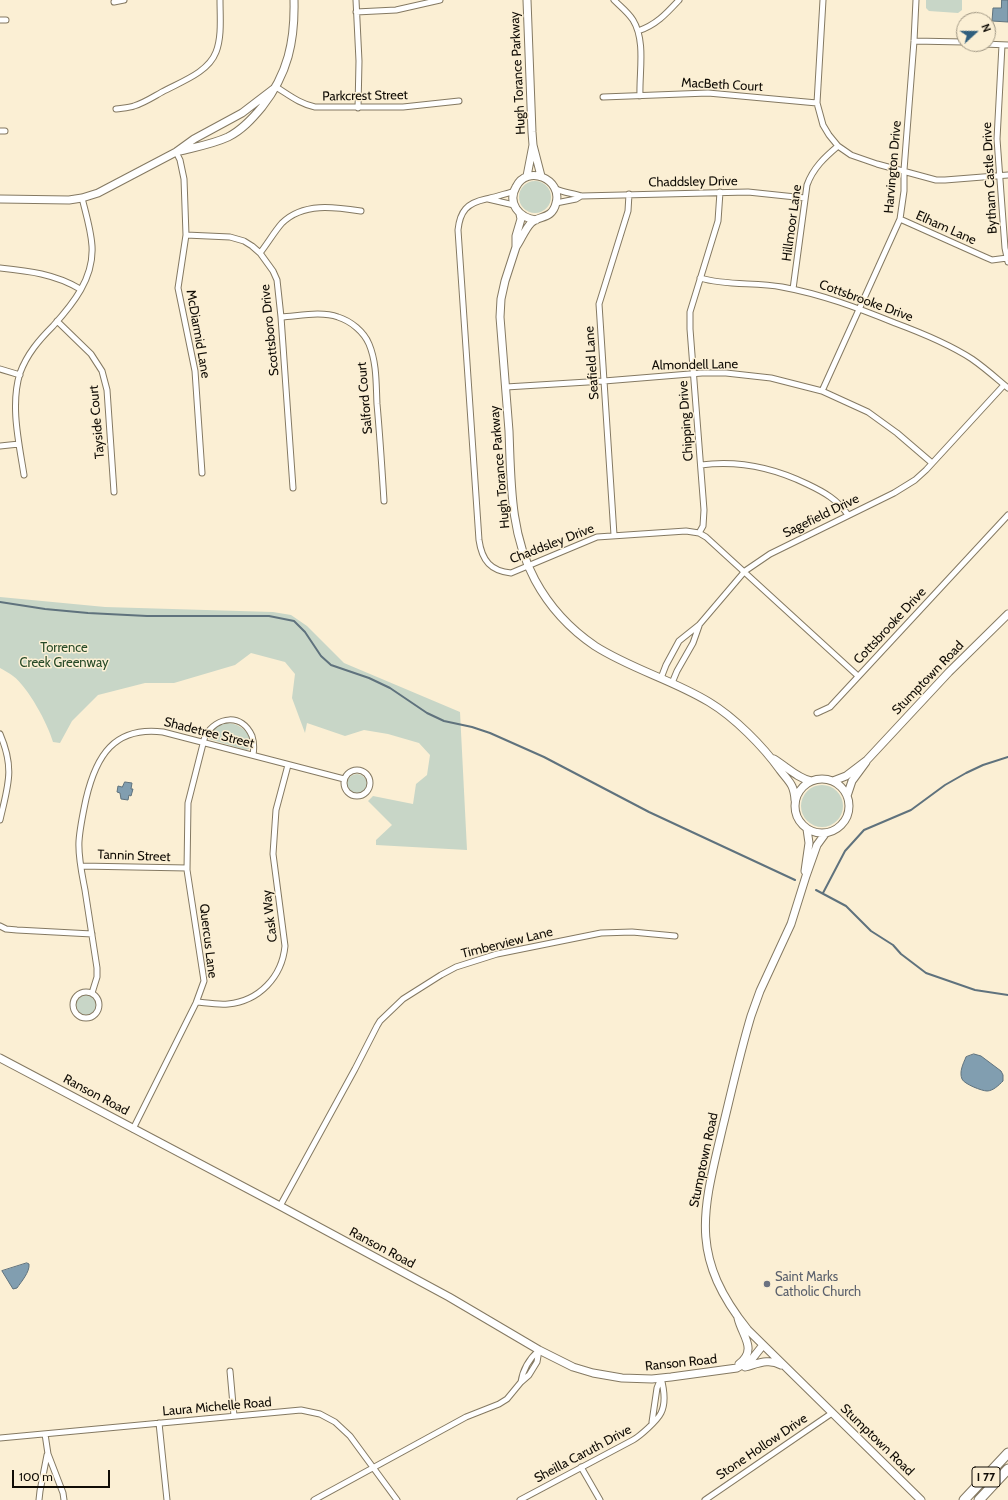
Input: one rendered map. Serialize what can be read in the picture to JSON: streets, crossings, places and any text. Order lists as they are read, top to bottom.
{
  "streets": {
    "highway": ["I 77"],
    "street": [
      "Hugh Torance Parkway",
      "MacBeth Court",
      "Parkcrest Street",
      "Harvington Drive",
      "Bytham Castle Drive",
      "Chaddsley Drive",
      "Hillmoor Lane",
      "Elham Lane",
      "Cottsbrooke Drive",
      "Scottsboro Drive",
      "McDiarmid Lane",
      "Seafield Lane",
      "Almondell Lane",
      "Salford Court",
      "Chipping Drive",
      "Tayside Court",
      "Sagefield Drive",
      "Stumptown Road",
      "Shadetree Street",
      "Tannin Street",
      "Cask Way",
      "Quercus Lane",
      "Timberview Lane",
      "Ranson Road",
      "Laura Michelle Road",
      "Stone Hollow Drive",
      "Sheilla Caruth Drive"
    ]
  },
  "crossings": [
    ["Hugh Torance Parkway", "Chaddsley Drive"],
    ["Hugh Torance Parkway", "Almondell Lane"],
    ["Hugh Torance Parkway", "Sagefield Drive"],
    ["Hugh Torance Parkway", "Stumptown Road"],
    ["Harvington Drive", "Elham Lane"],
    ["Harvington Drive", "Cottsbrooke Drive"],
    ["Harvington Drive", "Almondell Lane"],
    ["Bytham Castle Drive", "Elham Lane"],
    ["Chaddsley Drive", "Hillmoor Lane"],
    ["Chaddsley Drive", "Cottsbrooke Drive"],
    ["Chaddsley Drive", "Seafield Lane"],
    ["Chaddsley Drive", "Chipping Drive"],
    ["Chaddsley Drive", "Sagefield Drive"],
    ["Hillmoor Lane", "Cottsbrooke Drive"],
    ["Cottsbrooke Drive", "Chipping Drive"],
    ["Cottsbrooke Drive", "Sagefield Drive"],
    ["Scottsboro Drive", "McDiarmid Lane"],
    ["Scottsboro Drive", "Salford Court"],
    ["Seafield Lane", "Almondell Lane"],
    ["Almondell Lane", "Chipping Drive"],
    ["Almondell Lane", "Sagefield Drive"],
    ["Stumptown Road", "Ranson Road"],
    ["Stumptown Road", "Stone Hollow Drive"],
    ["Shadetree Street", "Tannin Street"],
    ["Shadetree Street", "Cask Way"],
    ["Shadetree Street", "Quercus Lane"],
    ["Tannin Street", "Quercus Lane"],
    ["Cask Way", "Quercus Lane"],
    ["Quercus Lane", "Ranson Road"],
    ["Timberview Lane", "Ranson Road"],
    ["Ranson Road", "Sheilla Caruth Drive"]
  ],
  "parks": ["Torrence Creek Greenway"],
  "places": ["Saint Marks Catholic Church"],
  "scale_bar": "100 m",
  "north": "right"
}
